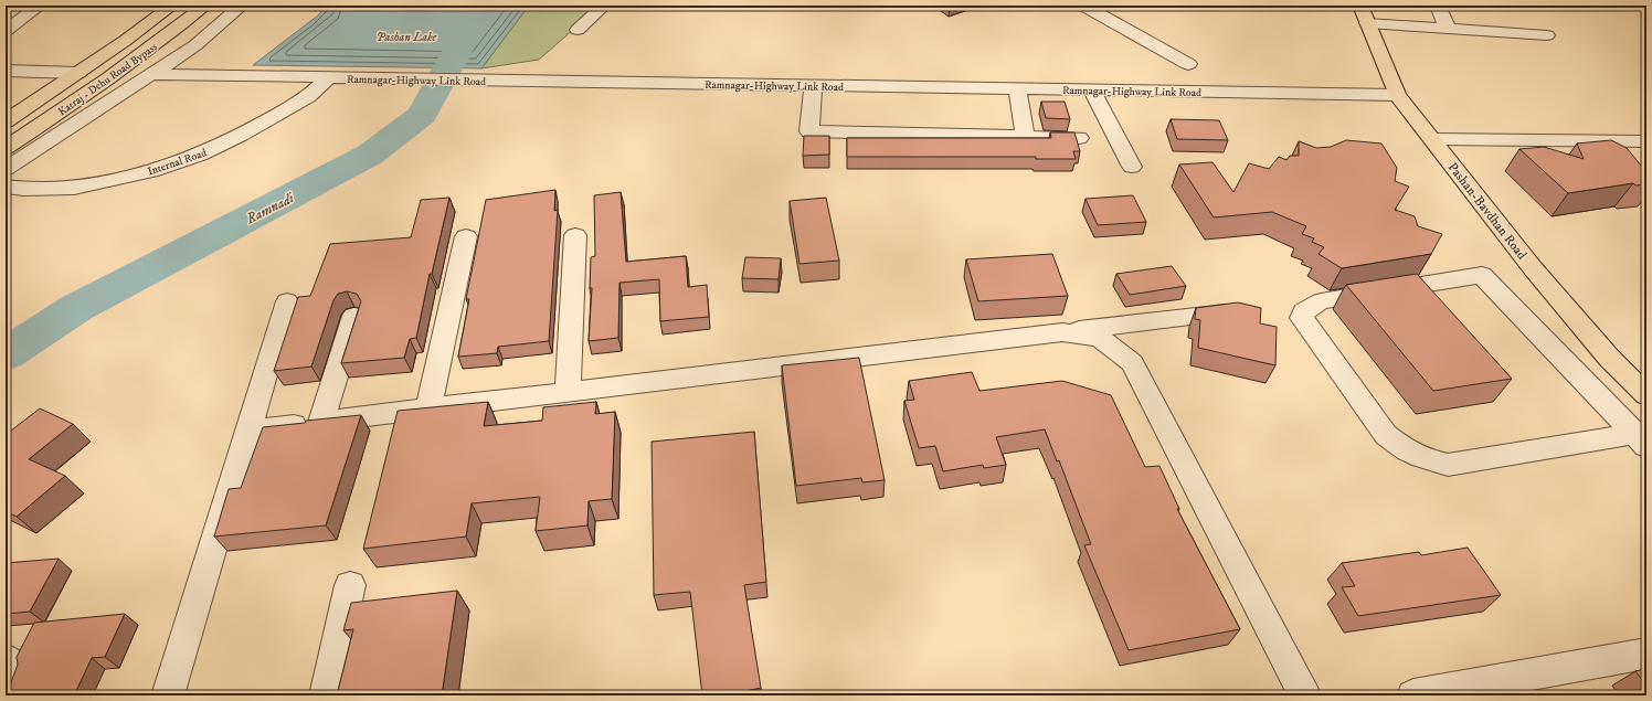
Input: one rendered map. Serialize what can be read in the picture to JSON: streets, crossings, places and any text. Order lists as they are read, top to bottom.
{
  "streets": {
    "main road": ["Katraj - Dehu Road Bypass", "Pashan-Bavdhan Road"],
    "street": ["Ramnagar-Highway Link Road", "Internal Road"]
  },
  "crossings": [
    ["Ramnagar-Highway Link Road", "Internal Road"],
    ["Ramnagar-Highway Link Road", "Pashan-Bavdhan Road"]
  ],
  "water": ["Pashan Lake", "Ramnadi"]
}
